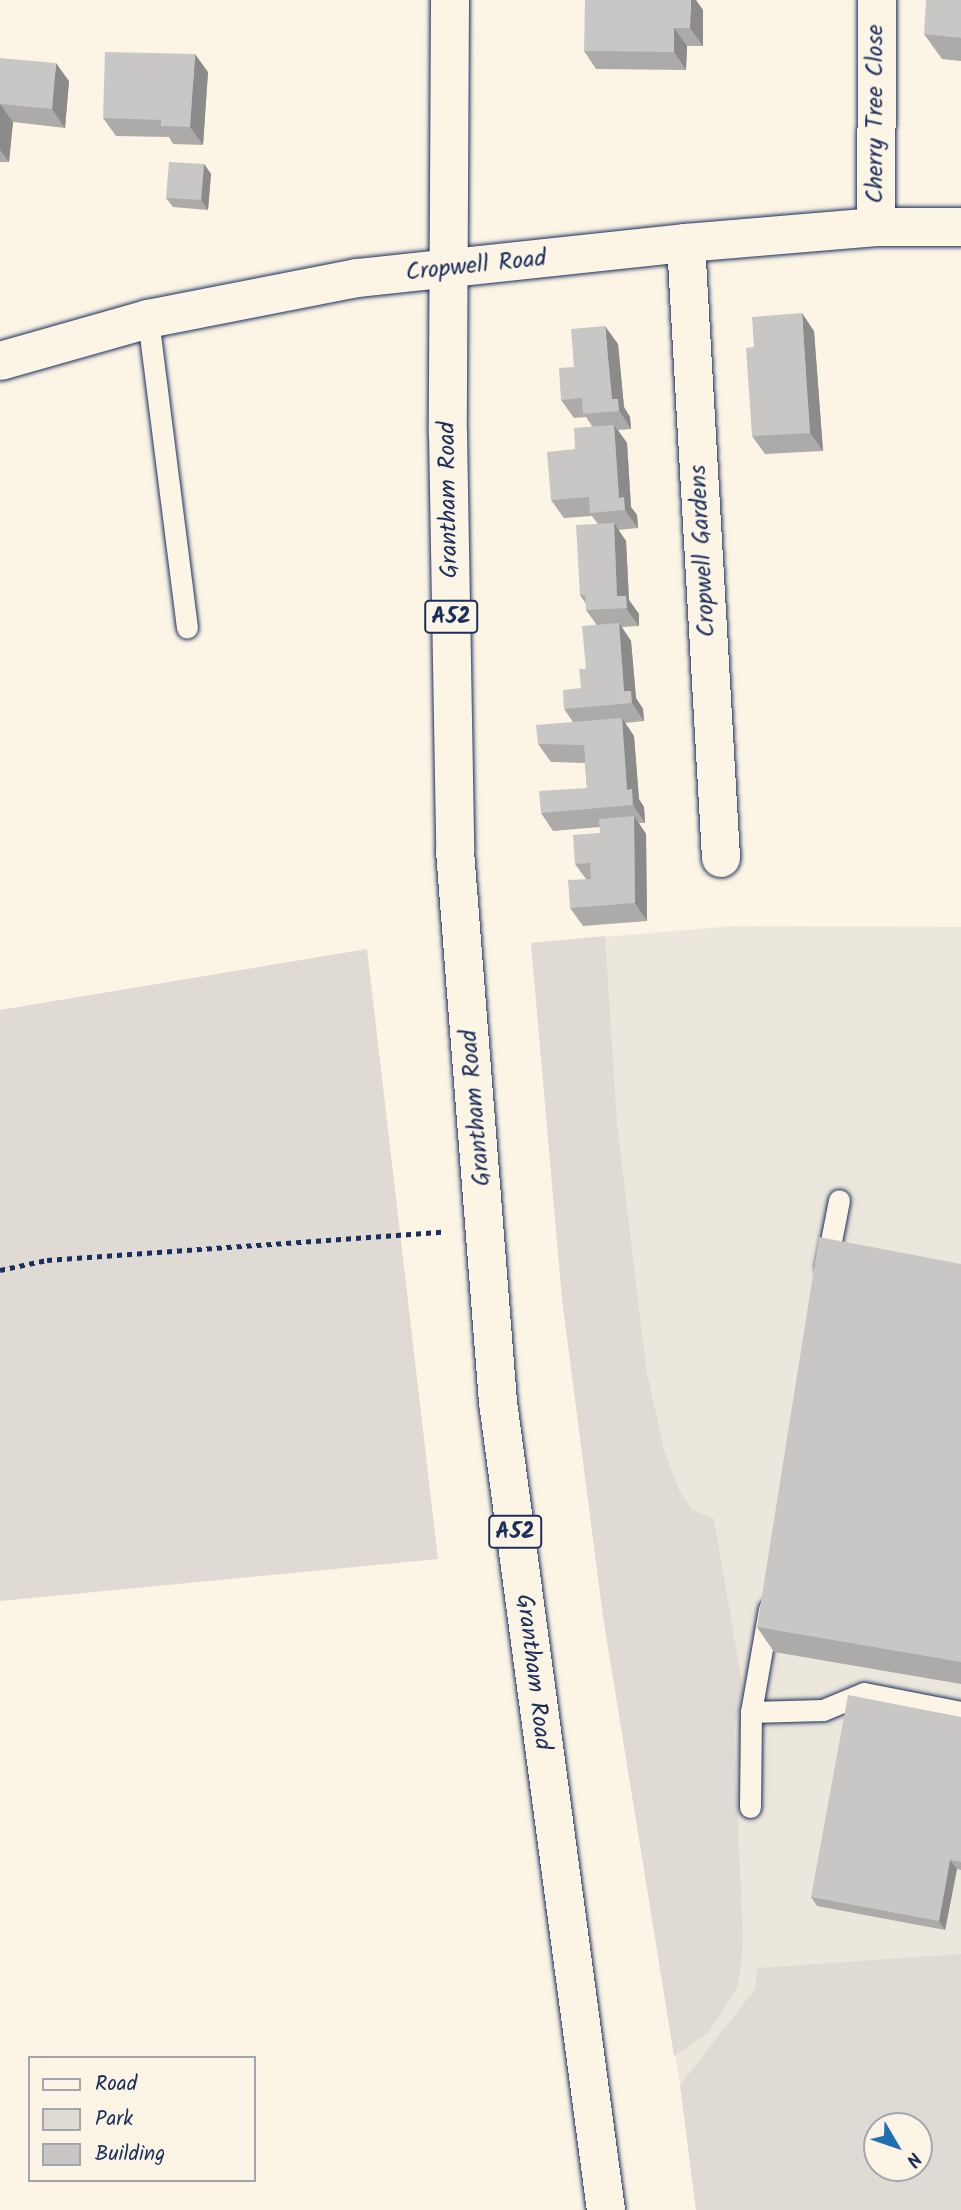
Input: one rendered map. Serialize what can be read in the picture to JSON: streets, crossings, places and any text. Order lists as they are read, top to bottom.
{
  "streets": {
    "main road": [
      "Cherry Tree Close",
      "Cropwell Road",
      "Grantham Road",
      "Cropwell Gardens",
      "A52"
    ]
  },
  "crossings": [
    ["Cherry Tree Close", "Cropwell Road"],
    ["Cropwell Road", "Grantham Road"],
    ["Cropwell Road", "Cropwell Gardens"]
  ],
  "legend": ["Road", "Park", "Building"],
  "north": "bottom right"
}
